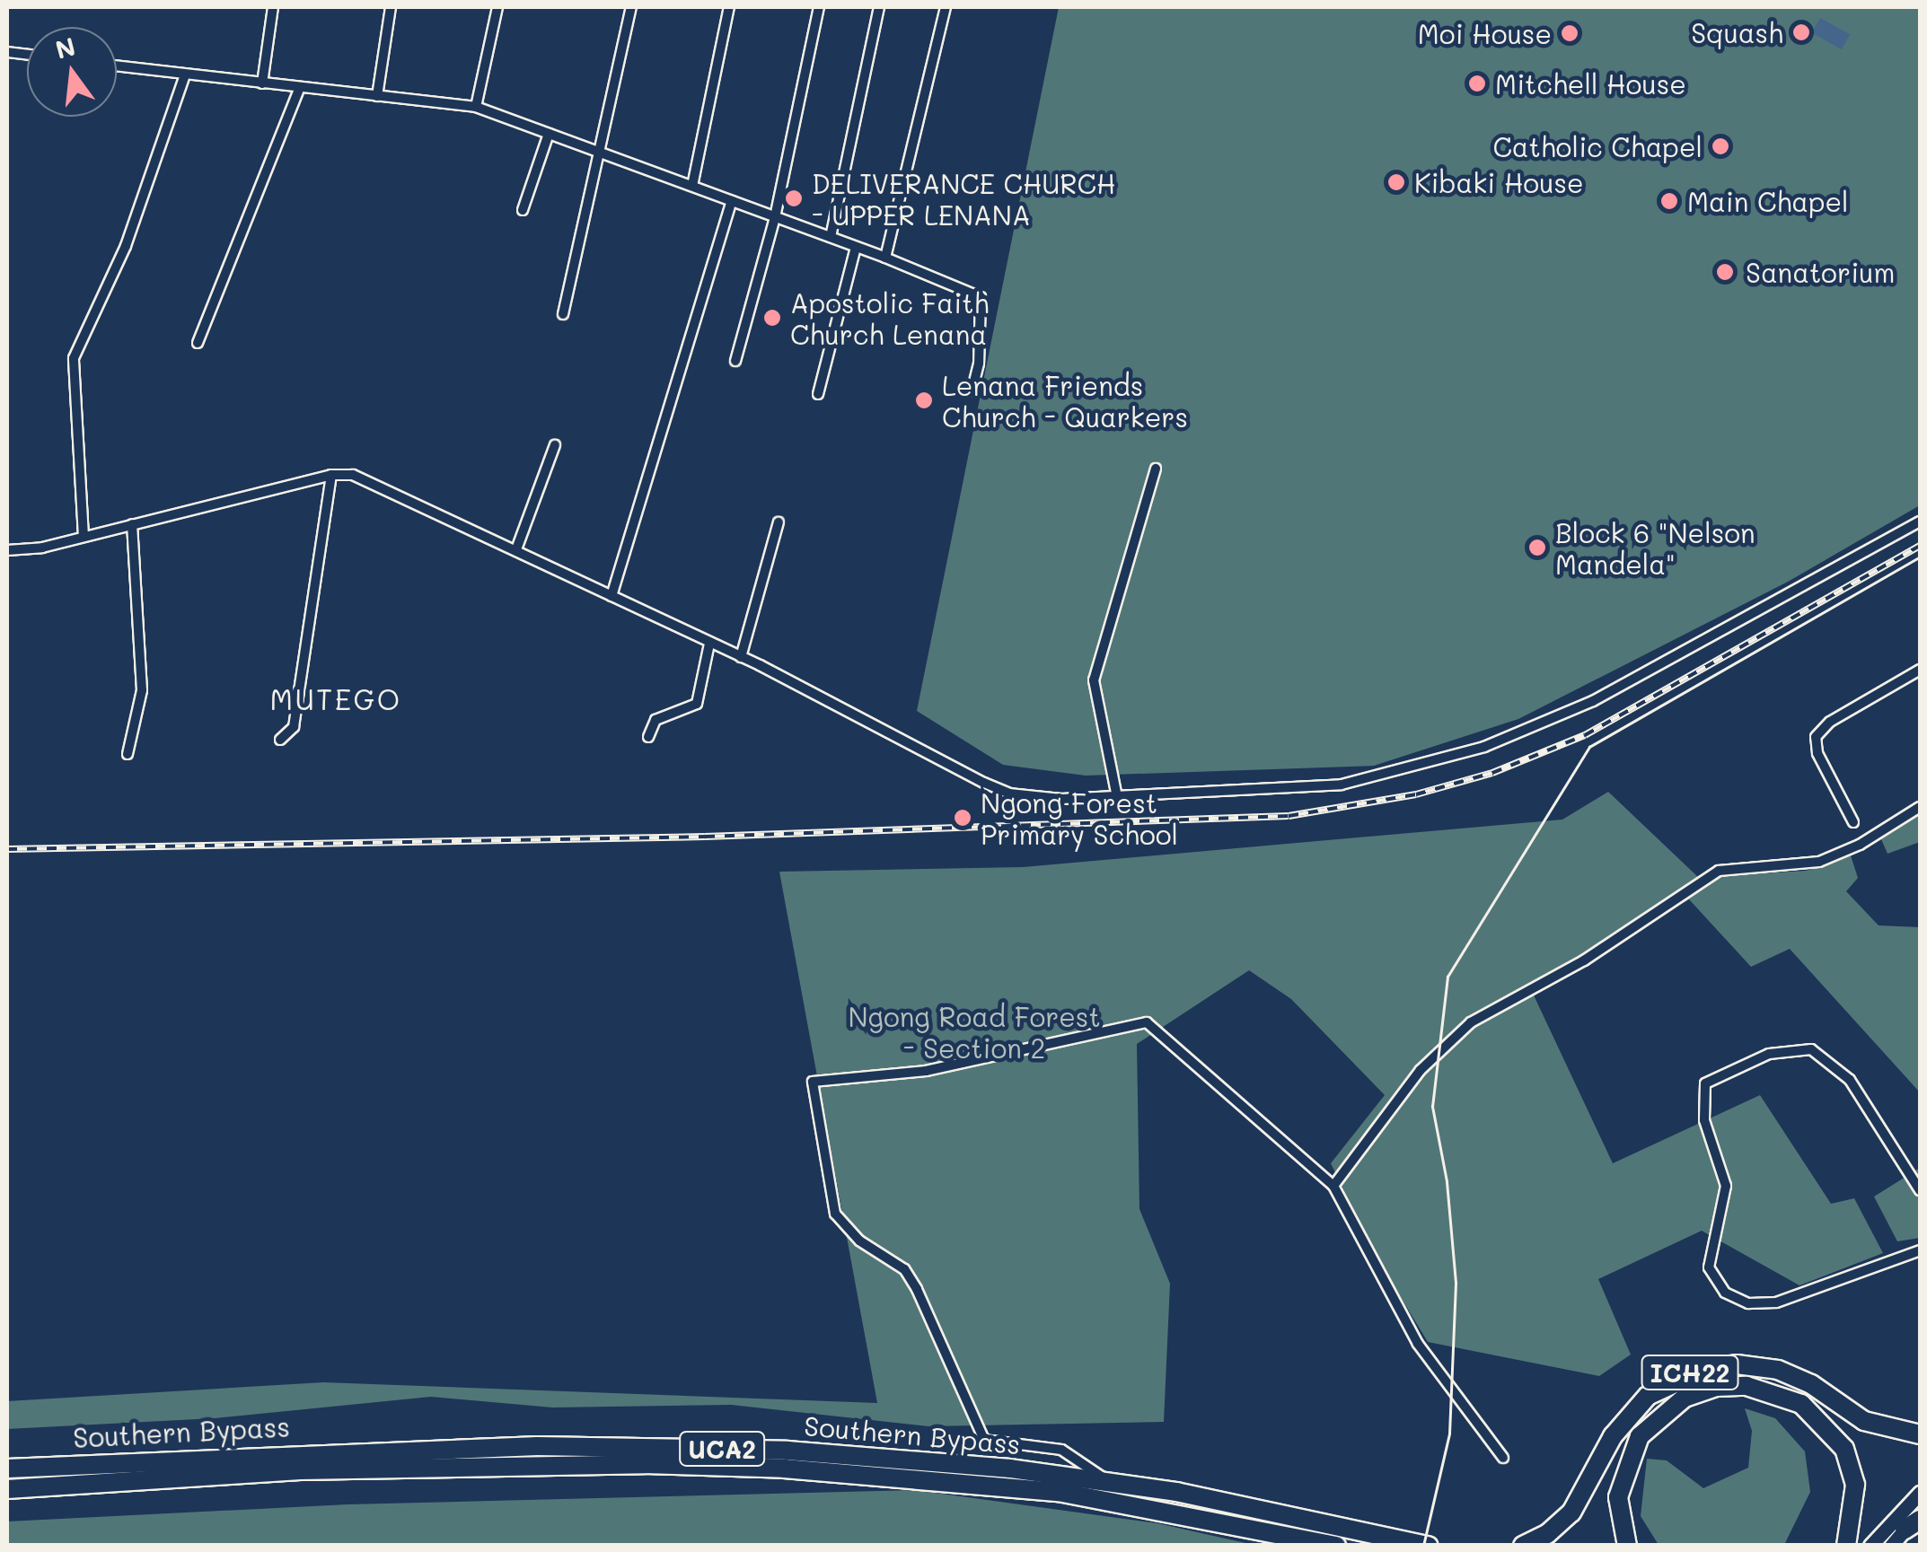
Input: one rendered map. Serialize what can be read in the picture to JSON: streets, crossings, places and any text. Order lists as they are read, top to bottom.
{
  "streets": {
    "highway": ["ICH22", "Southern Bypass", "UCA2"]
  },
  "districts": ["MUTEGO"],
  "parks": ["Ngong Road Forest - Section 2"],
  "places": [
    "Squash",
    "Moi House",
    "Mitchell House",
    "Catholic Chapel",
    "Kibaki House",
    "DELIVERANCE CHURCH - UPPER LENANA",
    "Main Chapel",
    "Sanatorium",
    "Apostolic Faith Church Lenana",
    "Lenana Friends Church - Quarkers",
    "Block 6 \"Nelson Mandela\"",
    "Ngong Forest Primary School"
  ],
  "north": "top"
}
